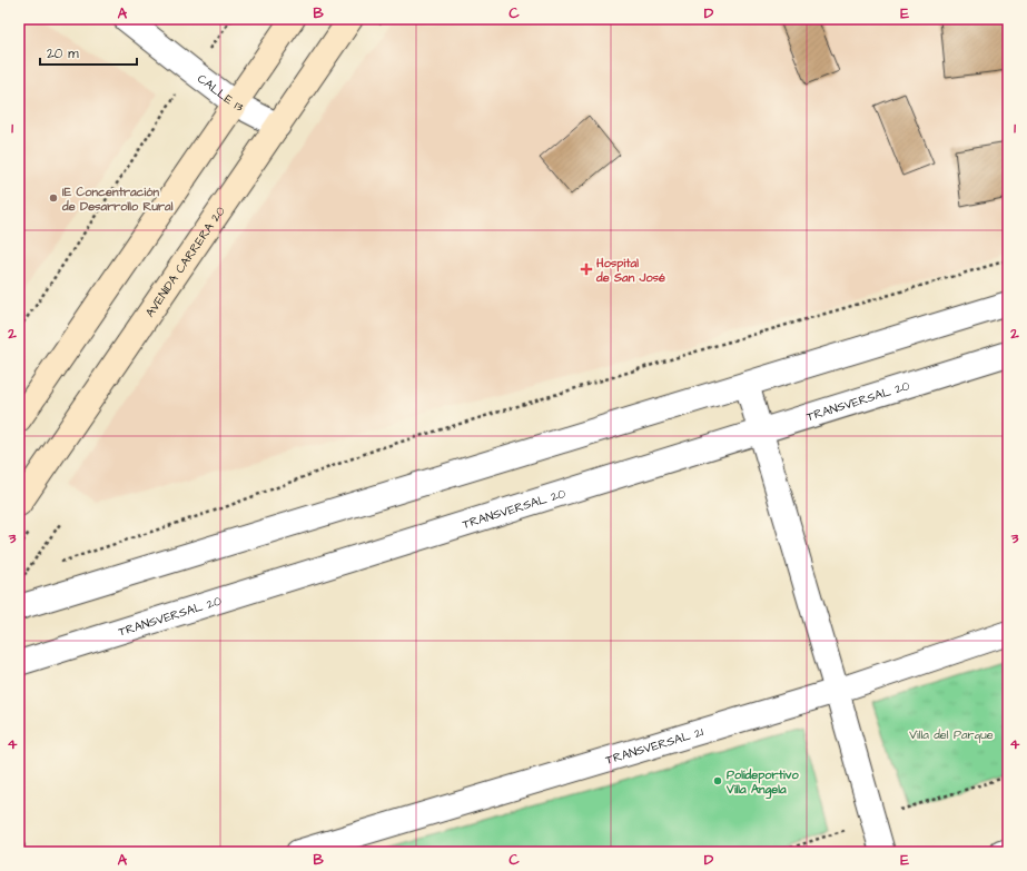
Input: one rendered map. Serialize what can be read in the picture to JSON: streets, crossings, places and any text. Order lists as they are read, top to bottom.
{
  "streets": {
    "main road": ["AVENIDA CARRERA 20"],
    "street": ["CALLE 13", "TRANSVERSAL 20", "TRANSVERSAL 21"]
  },
  "crossings": [
    ["CALLE 13", "AVENIDA CARRERA 20"]
  ],
  "parks": ["Villa del Parque"],
  "places": {
    "other": ["IE Concentración de Desarrollo Rural", "Polideportivo Villa Angela"],
    "health": ["Hospital de San José"]
  },
  "scale_bar": "20 m",
  "grid": {
    "columns": [
      "A",
      "B",
      "C",
      "D",
      "E"
    ],
    "rows": [
      "1",
      "2",
      "3",
      "4"
    ]
  }
}
